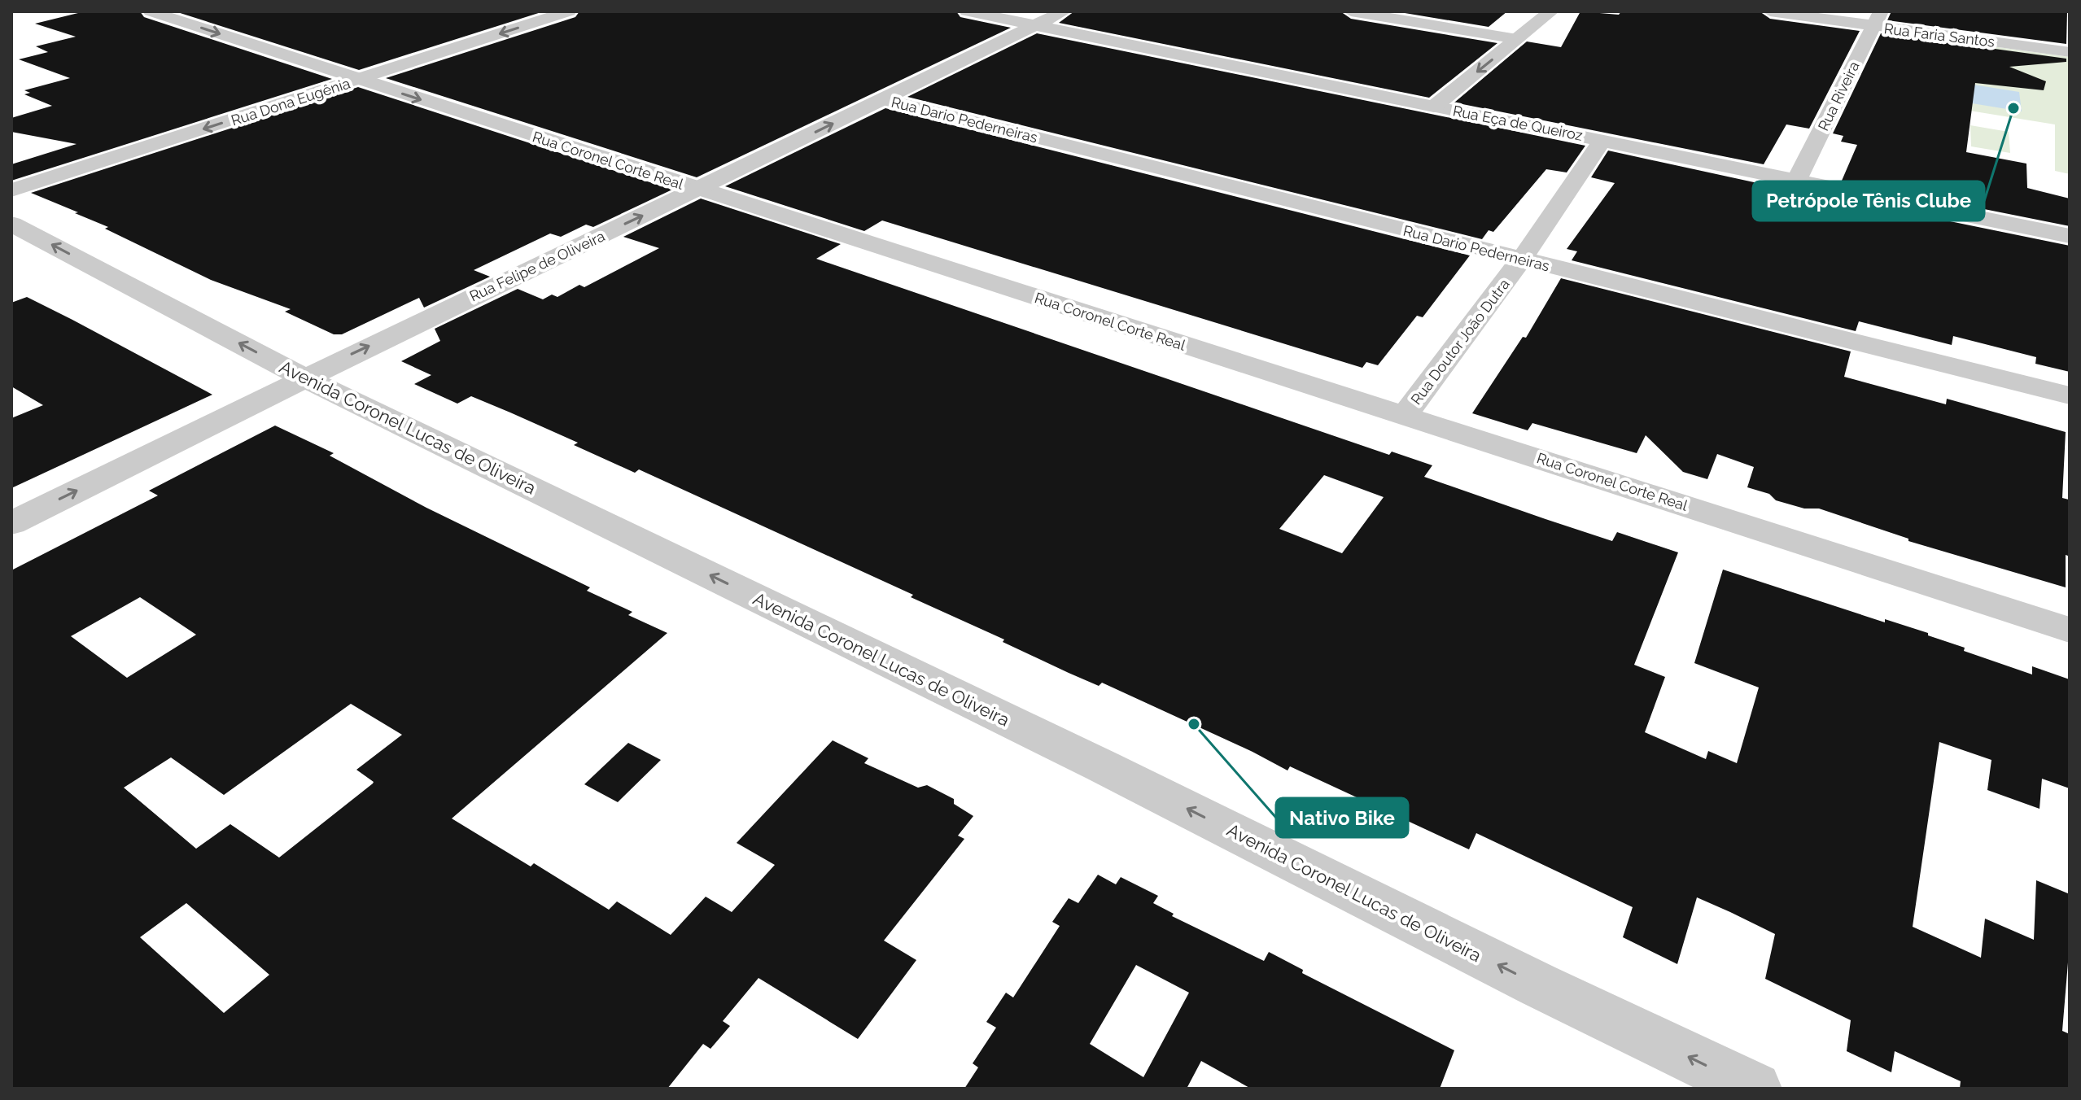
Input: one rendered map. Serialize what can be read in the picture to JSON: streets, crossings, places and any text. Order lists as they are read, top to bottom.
{
  "streets": {
    "street": [
      "Rua Faria Santos",
      "Rua Riveira",
      "Rua Dona Eugênia",
      "Rua Dario Pederneiras",
      "Rua Eça de Queiroz",
      "Rua Coronel Corte Real",
      "Rua Felipe de Oliveira",
      "Rua Doutor João Dutra",
      "Avenida Coronel Lucas de Oliveira"
    ]
  },
  "crossings": [
    ["Rua Faria Santos", "Rua Riveira"],
    ["Rua Riveira", "Rua Eça de Queiroz"],
    ["Rua Dona Eugênia", "Rua Coronel Corte Real"],
    ["Rua Dario Pederneiras", "Rua Felipe de Oliveira"],
    ["Rua Dario Pederneiras", "Rua Doutor João Dutra"],
    ["Rua Eça de Queiroz", "Rua Felipe de Oliveira"],
    ["Rua Eça de Queiroz", "Rua Doutor João Dutra"],
    ["Rua Coronel Corte Real", "Rua Felipe de Oliveira"],
    ["Rua Coronel Corte Real", "Rua Doutor João Dutra"],
    ["Rua Felipe de Oliveira", "Avenida Coronel Lucas de Oliveira"]
  ],
  "one_way": ["Rua Dona Eugênia", "Rua Felipe de Oliveira", "Avenida Coronel Lucas de Oliveira"],
  "places": ["Petrópole Tênis Clube", "Nativo Bike"]
}
